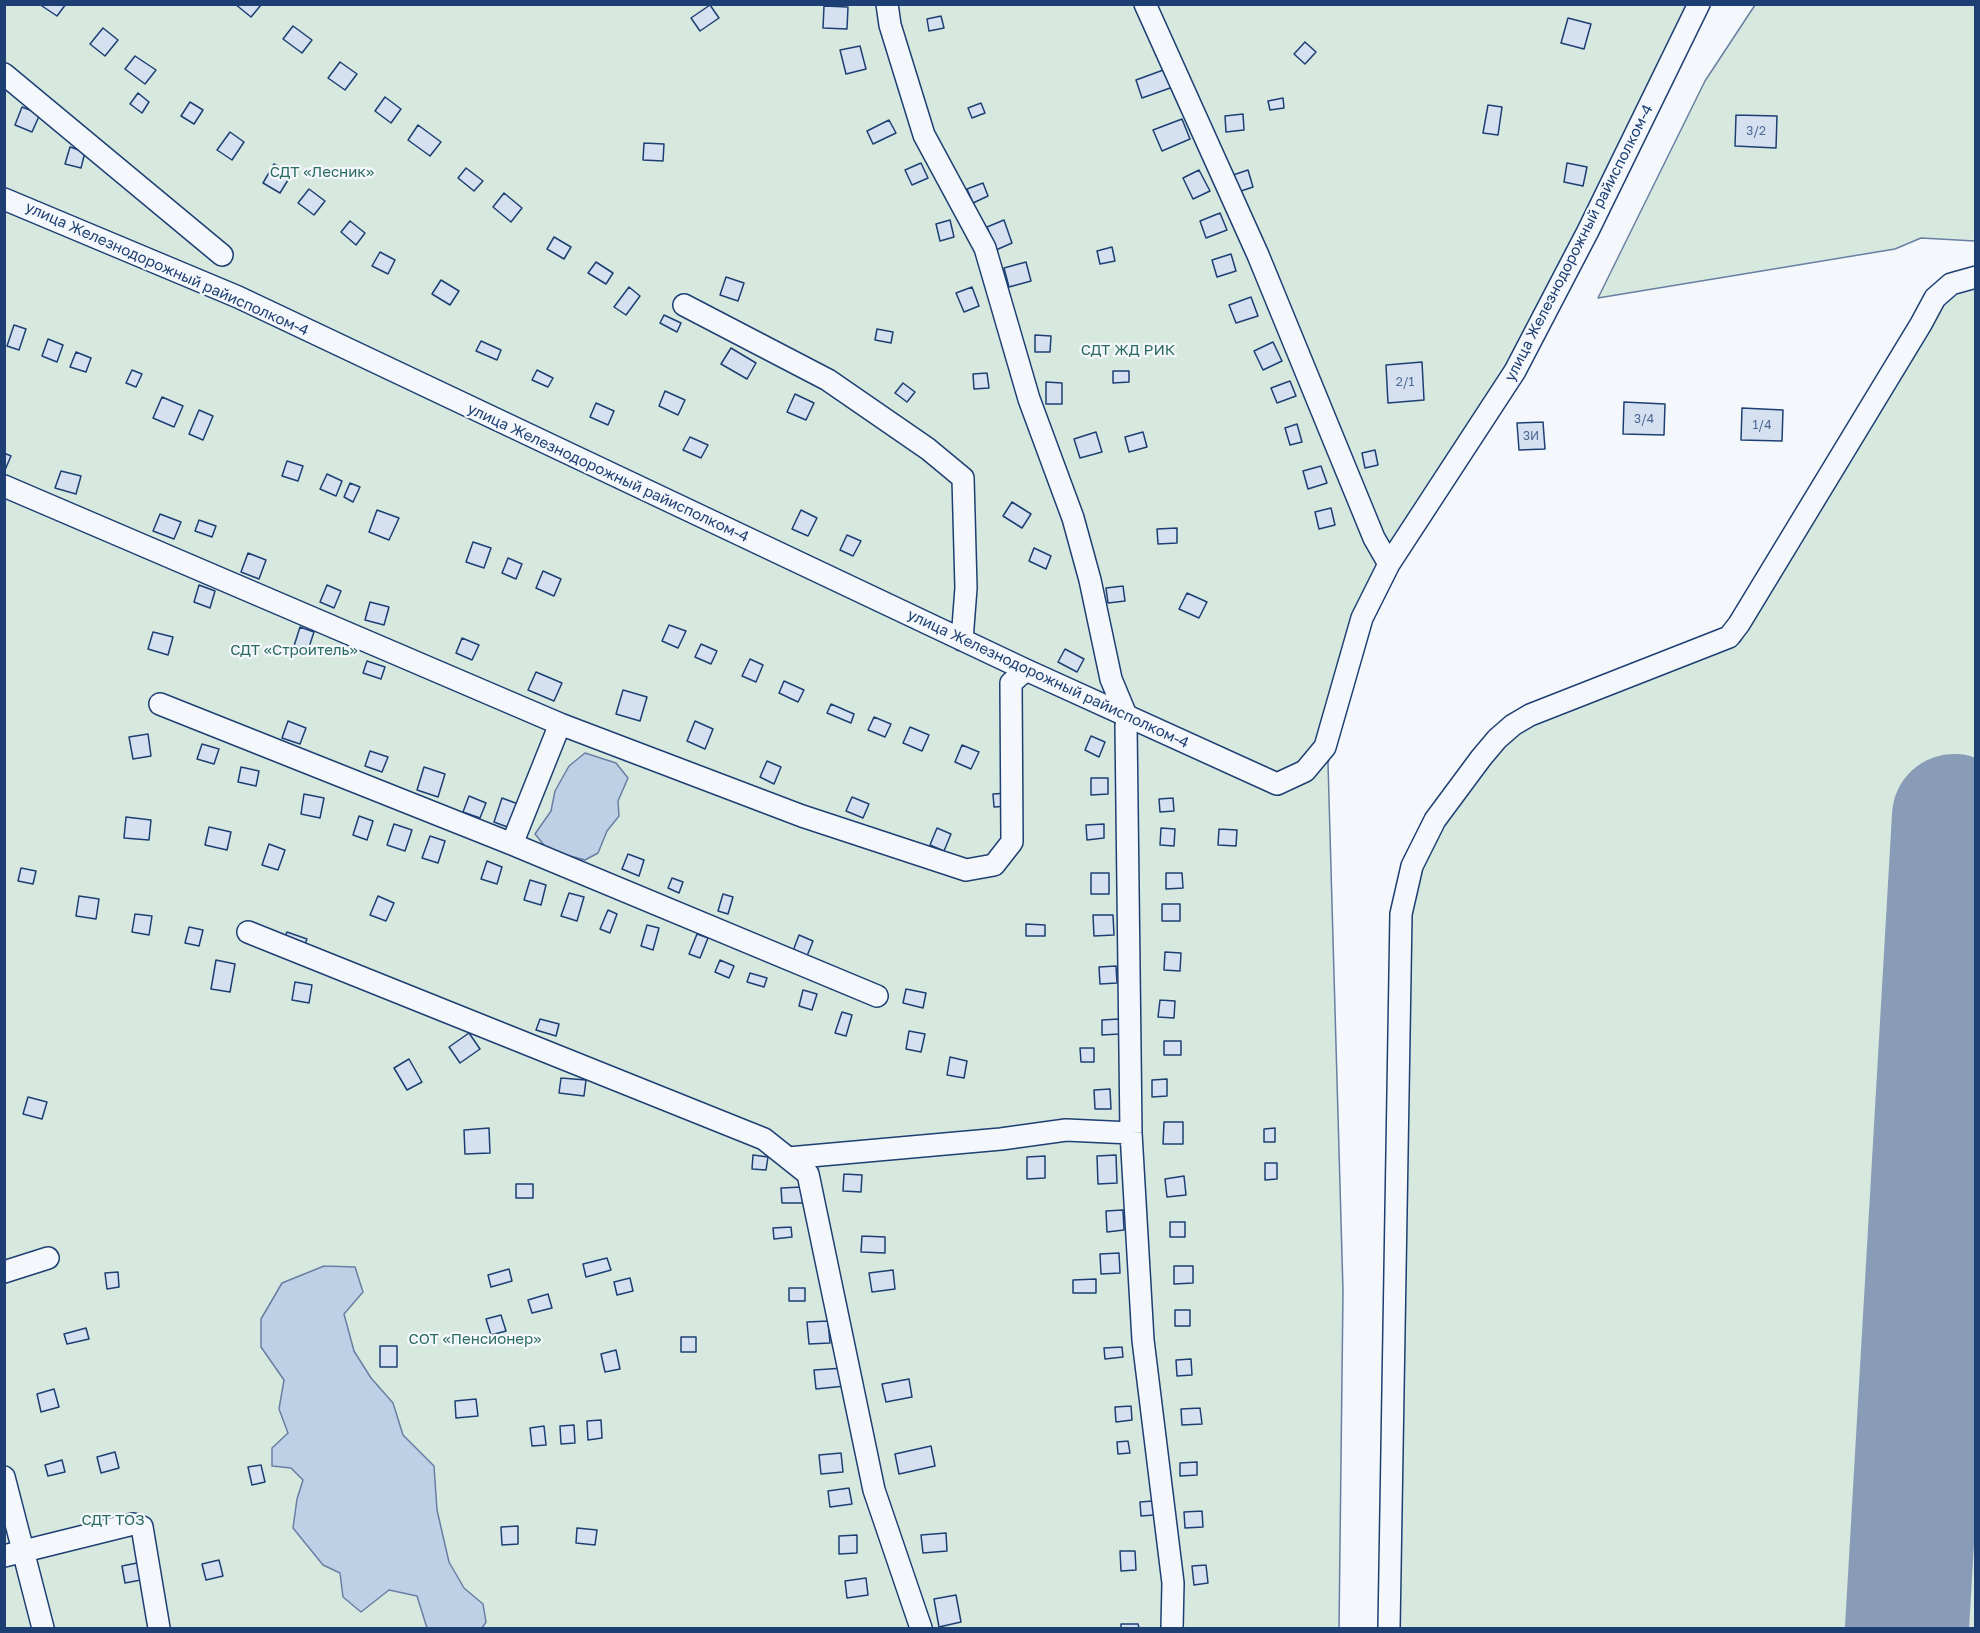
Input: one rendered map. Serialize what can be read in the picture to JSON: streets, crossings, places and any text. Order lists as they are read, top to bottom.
{
  "streets": {
    "street": ["улица Железнодорожный райисполком-4"]
  },
  "parks": [
    "СДТ «Лесник»",
    "СДТ ЖД РИК",
    "СДТ «Строитель»",
    "СОТ «Пенсионер»",
    "СДТ ТОЗ"
  ],
  "house_numbers": [
    "3/2",
    "2/1",
    "3/4",
    "1/4",
    "3И"
  ]
}
